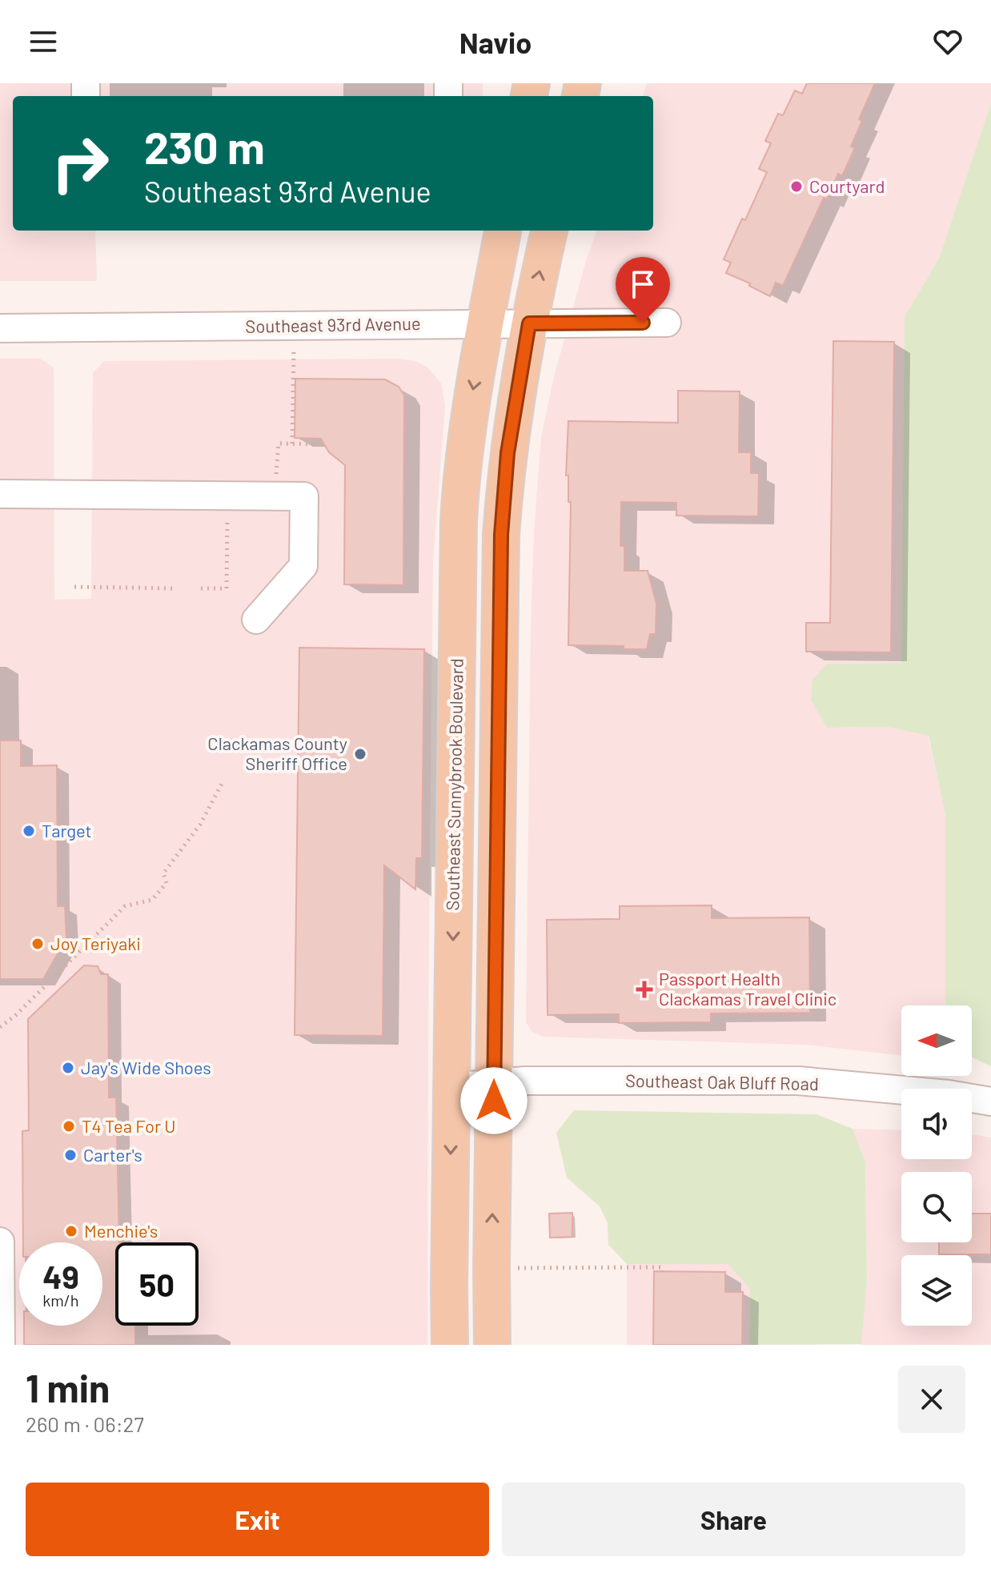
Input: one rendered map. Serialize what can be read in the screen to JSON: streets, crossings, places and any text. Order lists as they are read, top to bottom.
{
  "streets": {
    "main road": ["Southeast Sunnybrook Boulevard"],
    "street": ["Southeast 93rd Avenue", "Southeast Oak Bluff Road"]
  },
  "crossings": [
    ["Southeast 93rd Avenue", "Southeast Sunnybrook Boulevard"],
    ["Southeast Sunnybrook Boulevard", "Southeast Oak Bluff Road"]
  ],
  "places": {
    "other": [
      "Courtyard",
      "Clackamas County Sheriff Office",
      "Target",
      "Joy Teriyaki",
      "Jay's Wide Shoes",
      "T4 Tea For U",
      "Carter's",
      "Menchie's"
    ],
    "health": ["Passport Health Clackamas Travel Clinic"]
  },
  "north": "left",
  "page": {
    "header": "Navio",
    "turn": ["230 m", "Southeast 93rd Avenue"],
    "speed": "49 km/h",
    "limit": "50",
    "heading": ["1 min", "260 m · 06:27"],
    "buttons": ["Exit", "Share"]
  }
}
